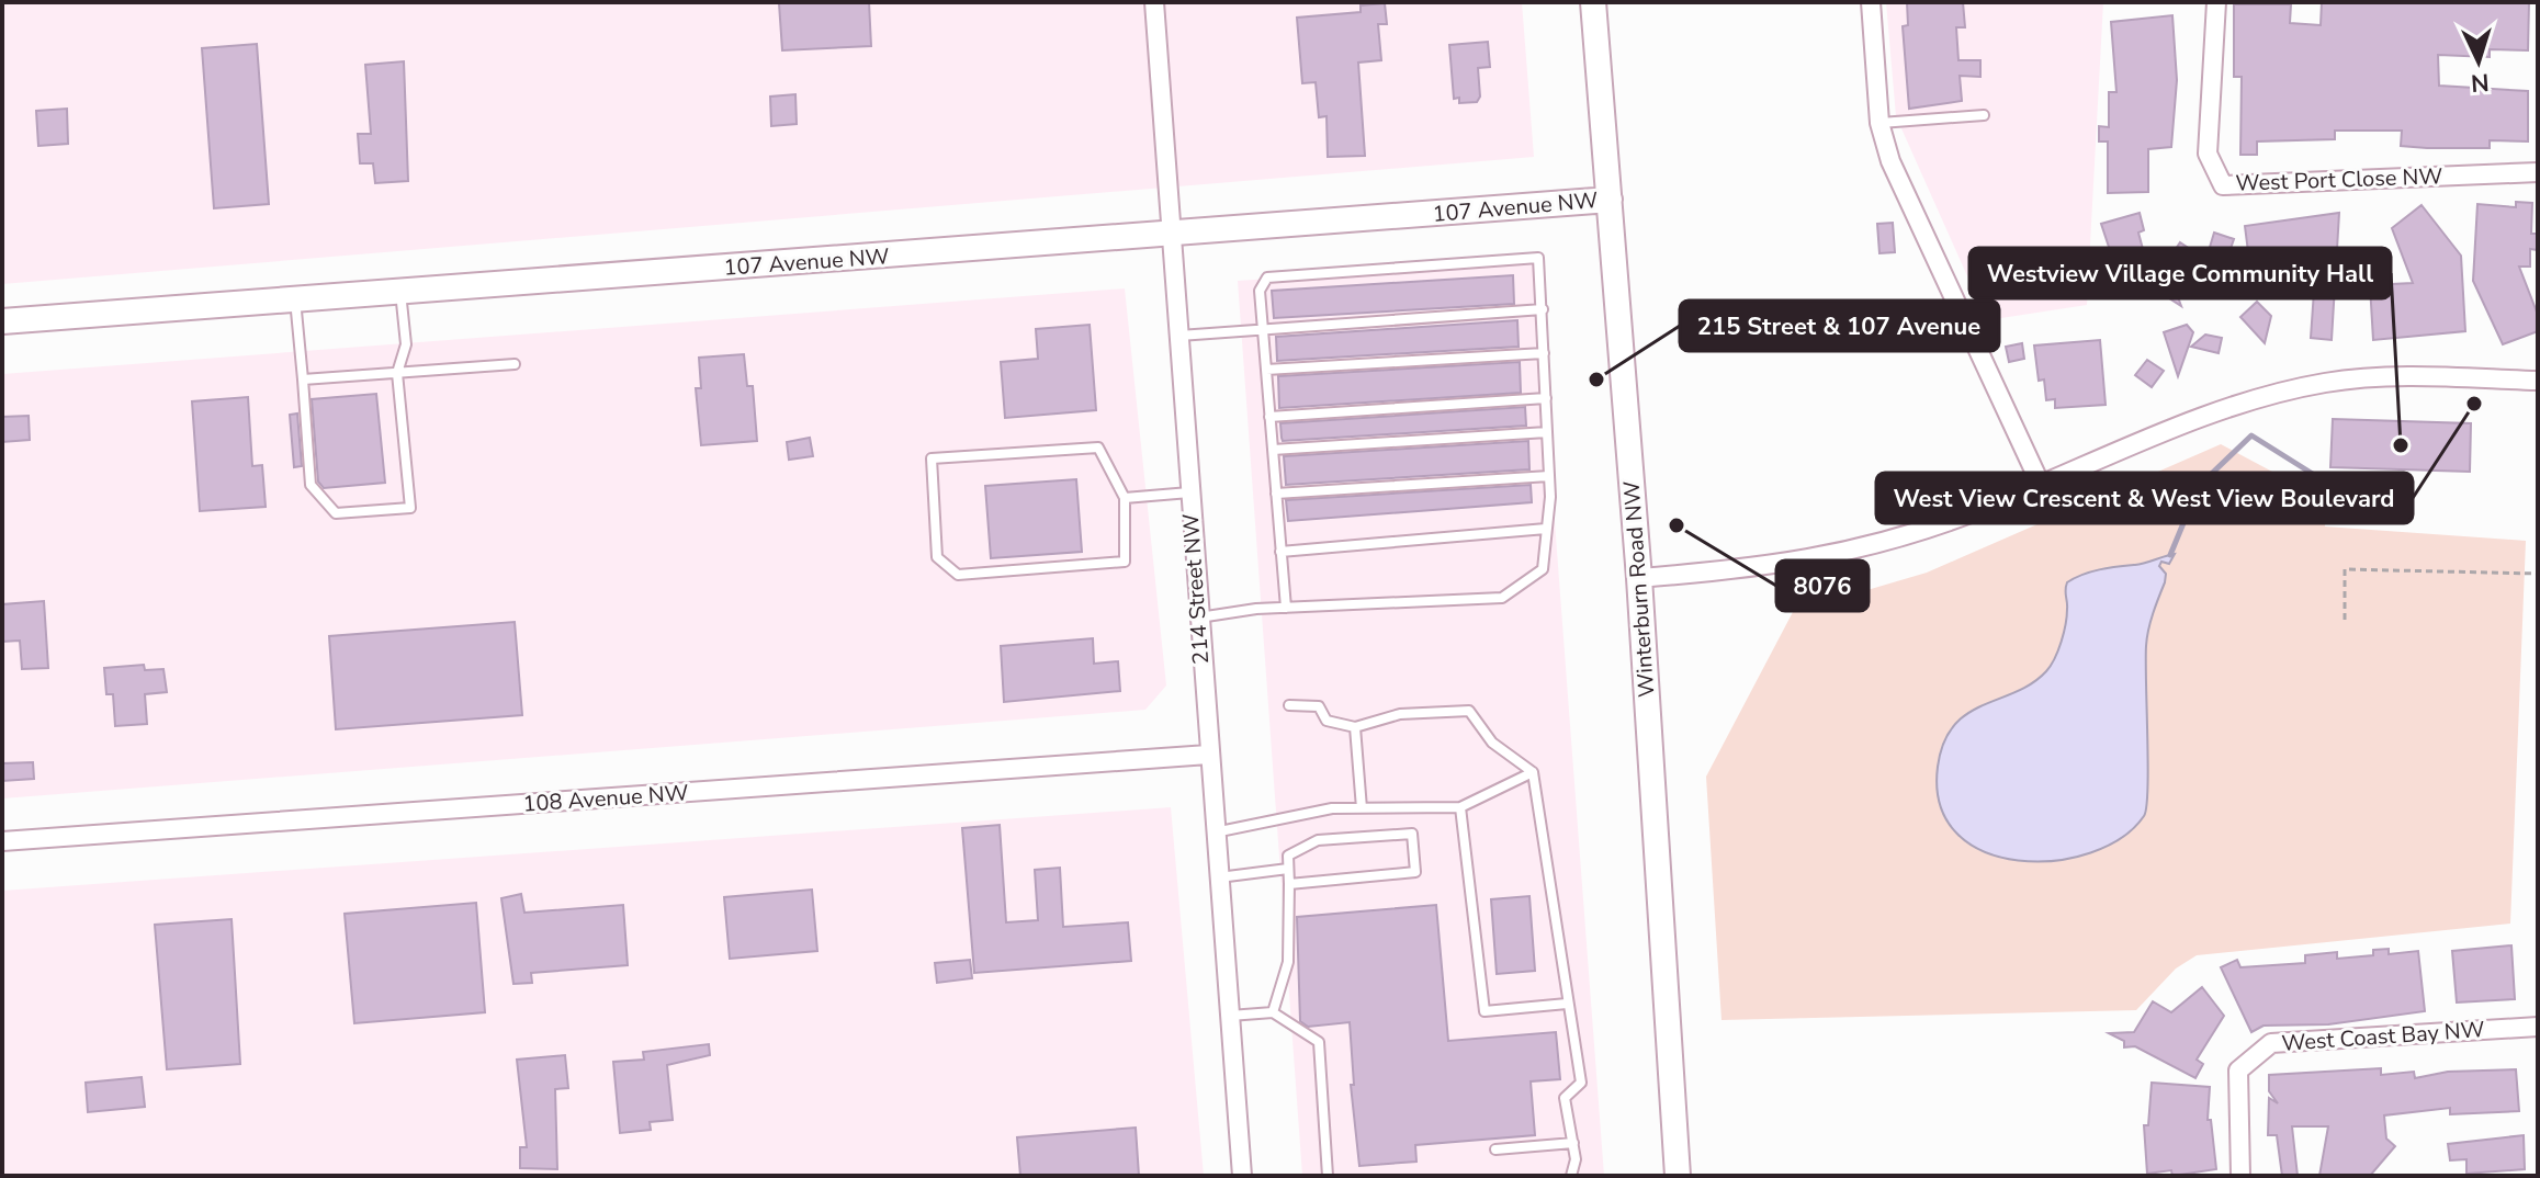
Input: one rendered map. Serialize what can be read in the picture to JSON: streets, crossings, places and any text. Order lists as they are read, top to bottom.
{
  "streets": {
    "street": [
      "West Port Close NW",
      "107 Avenue NW",
      "214 Street NW",
      "Winterburn Road NW",
      "108 Avenue NW",
      "West Coast Bay NW"
    ]
  },
  "crossings": [
    ["107 Avenue NW", "214 Street NW"],
    ["107 Avenue NW", "Winterburn Road NW"],
    ["214 Street NW", "108 Avenue NW"]
  ],
  "places": [
    "215 Street & 107 Avenue",
    "West View Crescent & West View Boulevard",
    "Westview Village Community Hall",
    "8076"
  ],
  "north": "bottom"
}
